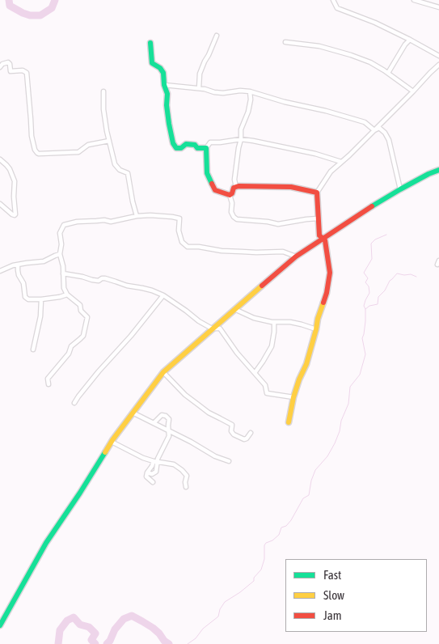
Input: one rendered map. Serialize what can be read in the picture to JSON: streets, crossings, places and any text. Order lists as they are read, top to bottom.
{
  "legend": ["Fast", "Slow", "Jam"]
}
